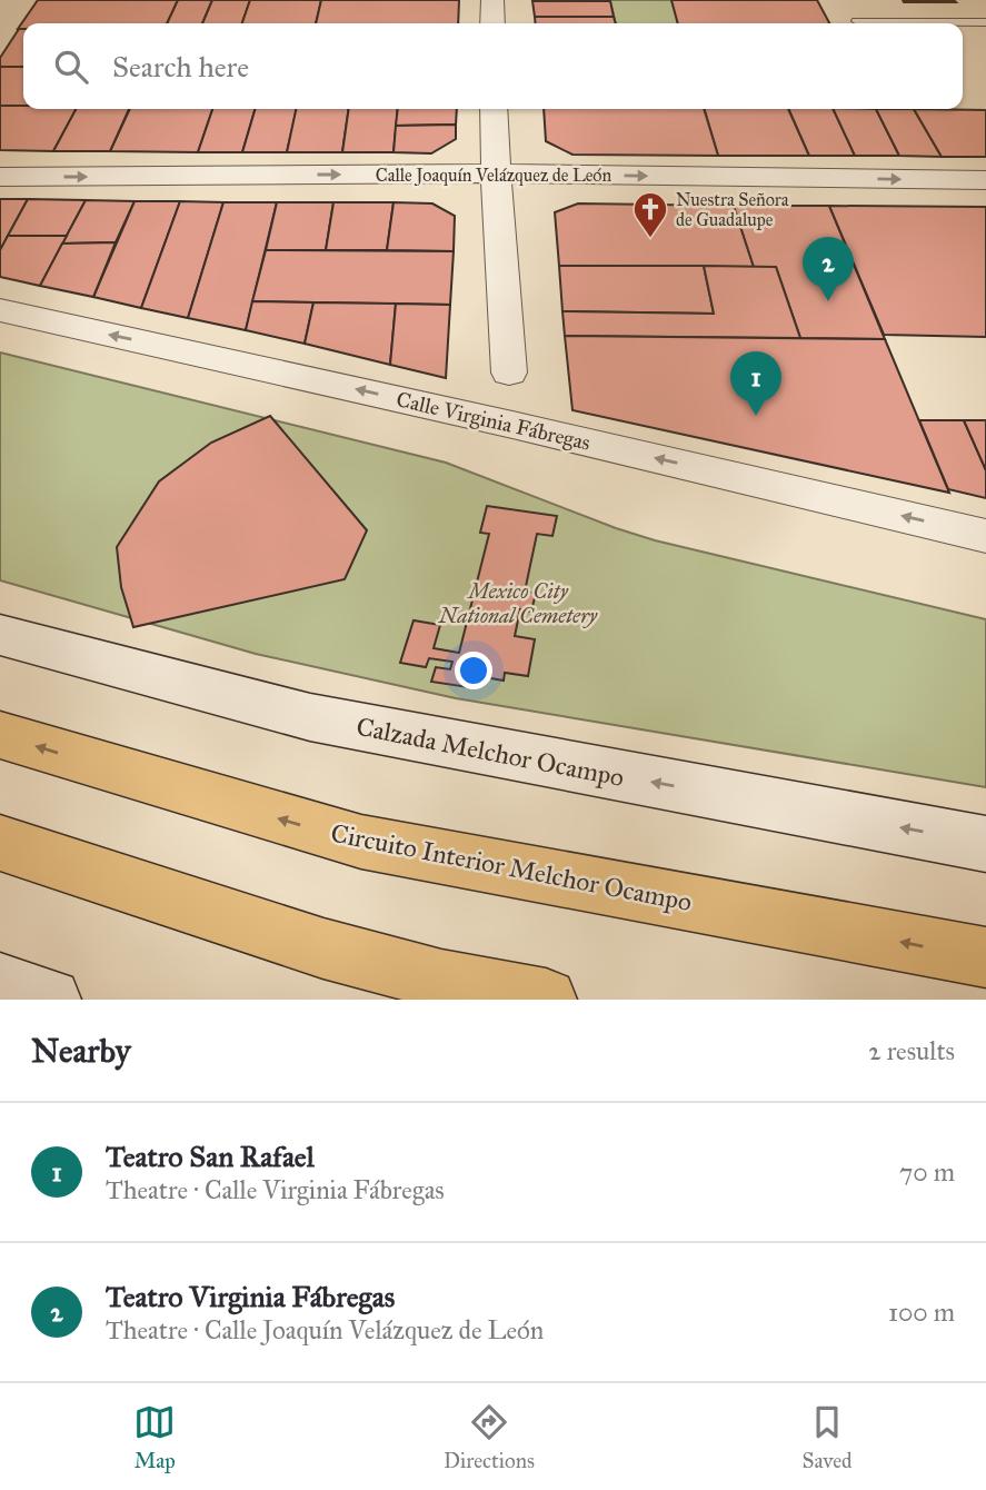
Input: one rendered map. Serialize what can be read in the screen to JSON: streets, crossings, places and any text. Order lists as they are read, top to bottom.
{
  "streets": {
    "highway": ["Circuito Interior Melchor Ocampo"],
    "main road": ["Calzada Melchor Ocampo"],
    "street": ["Calle Joaquín Velázquez de León", "Calle Virginia Fábregas"]
  },
  "one_way": ["Calle Joaquín Velázquez de León", "Calle Virginia Fábregas", "Calzada Melchor Ocampo"],
  "parks": ["Mexico City National Cemetery"],
  "places": {
    "church": ["Nuestra Señora de Guadalupe"]
  },
  "page": {
    "search": "Search here",
    "pins": ["2", "1"],
    "heading": ["Nearby", "2 results"],
    "list": [
      {
        "mark": "1",
        "name": "Teatro San Rafael",
        "note": "Theatre · Calle Virginia Fábregas",
        "value": "70 m"
      },
      {
        "mark": "2",
        "name": "Teatro Virginia Fábregas",
        "note": "Theatre · Calle Joaquín Velázquez de León",
        "value": "100 m"
      }
    ],
    "nav": ["Map", "Directions", "Saved"]
  }
}
